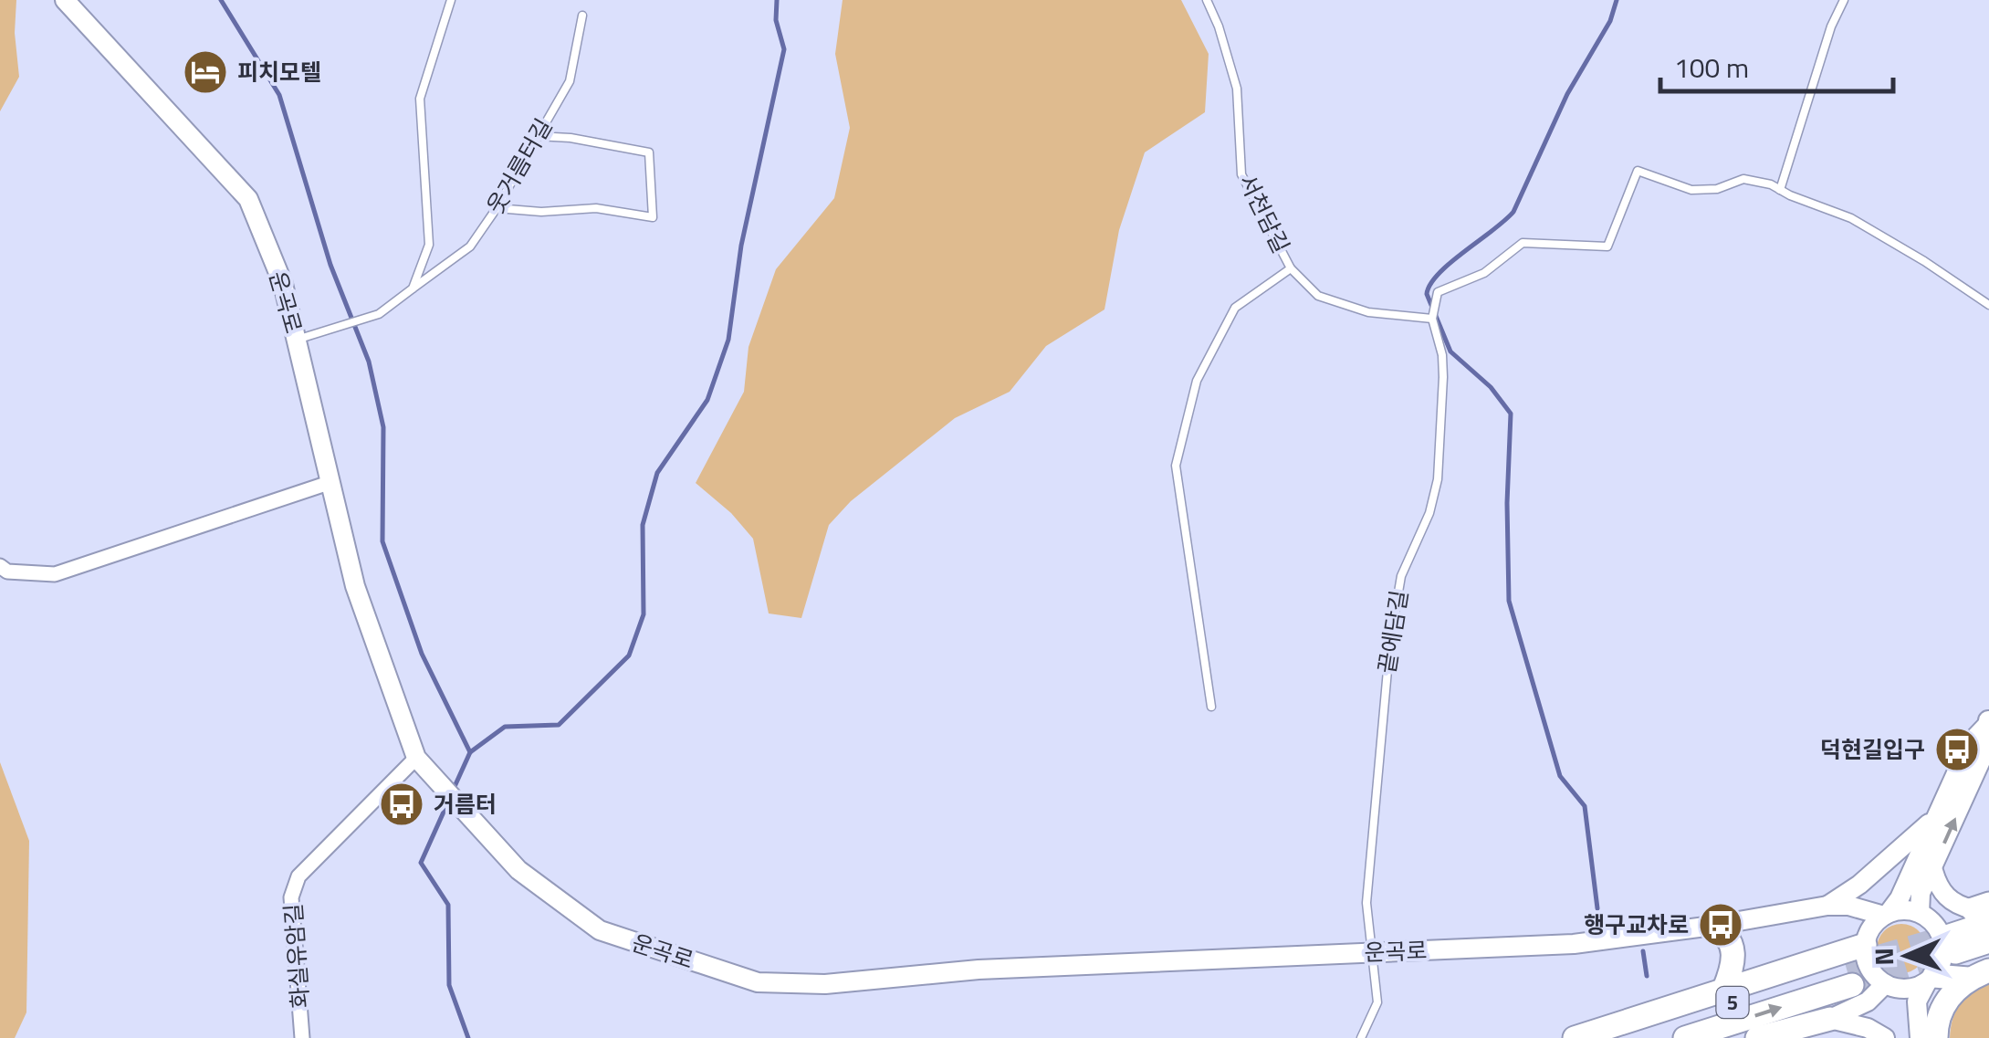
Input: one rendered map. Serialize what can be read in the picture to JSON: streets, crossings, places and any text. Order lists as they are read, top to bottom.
{
  "streets": {
    "highway": ["5"],
    "street": ["운곡로", "화실유암길"],
    "lane": ["웃거름터길", "서천담길", "끝에담길"]
  },
  "crossings": [
    ["웃거름터길", "운곡로"],
    ["운곡로", "끝에담길"],
    ["운곡로", "화실유암길"]
  ],
  "places": {
    "hotel": ["피치모텔"],
    "bus stop": ["덕현길입구", "거름터", "행구교차로"]
  },
  "scale_bar": "100 m",
  "north": "left"
}
